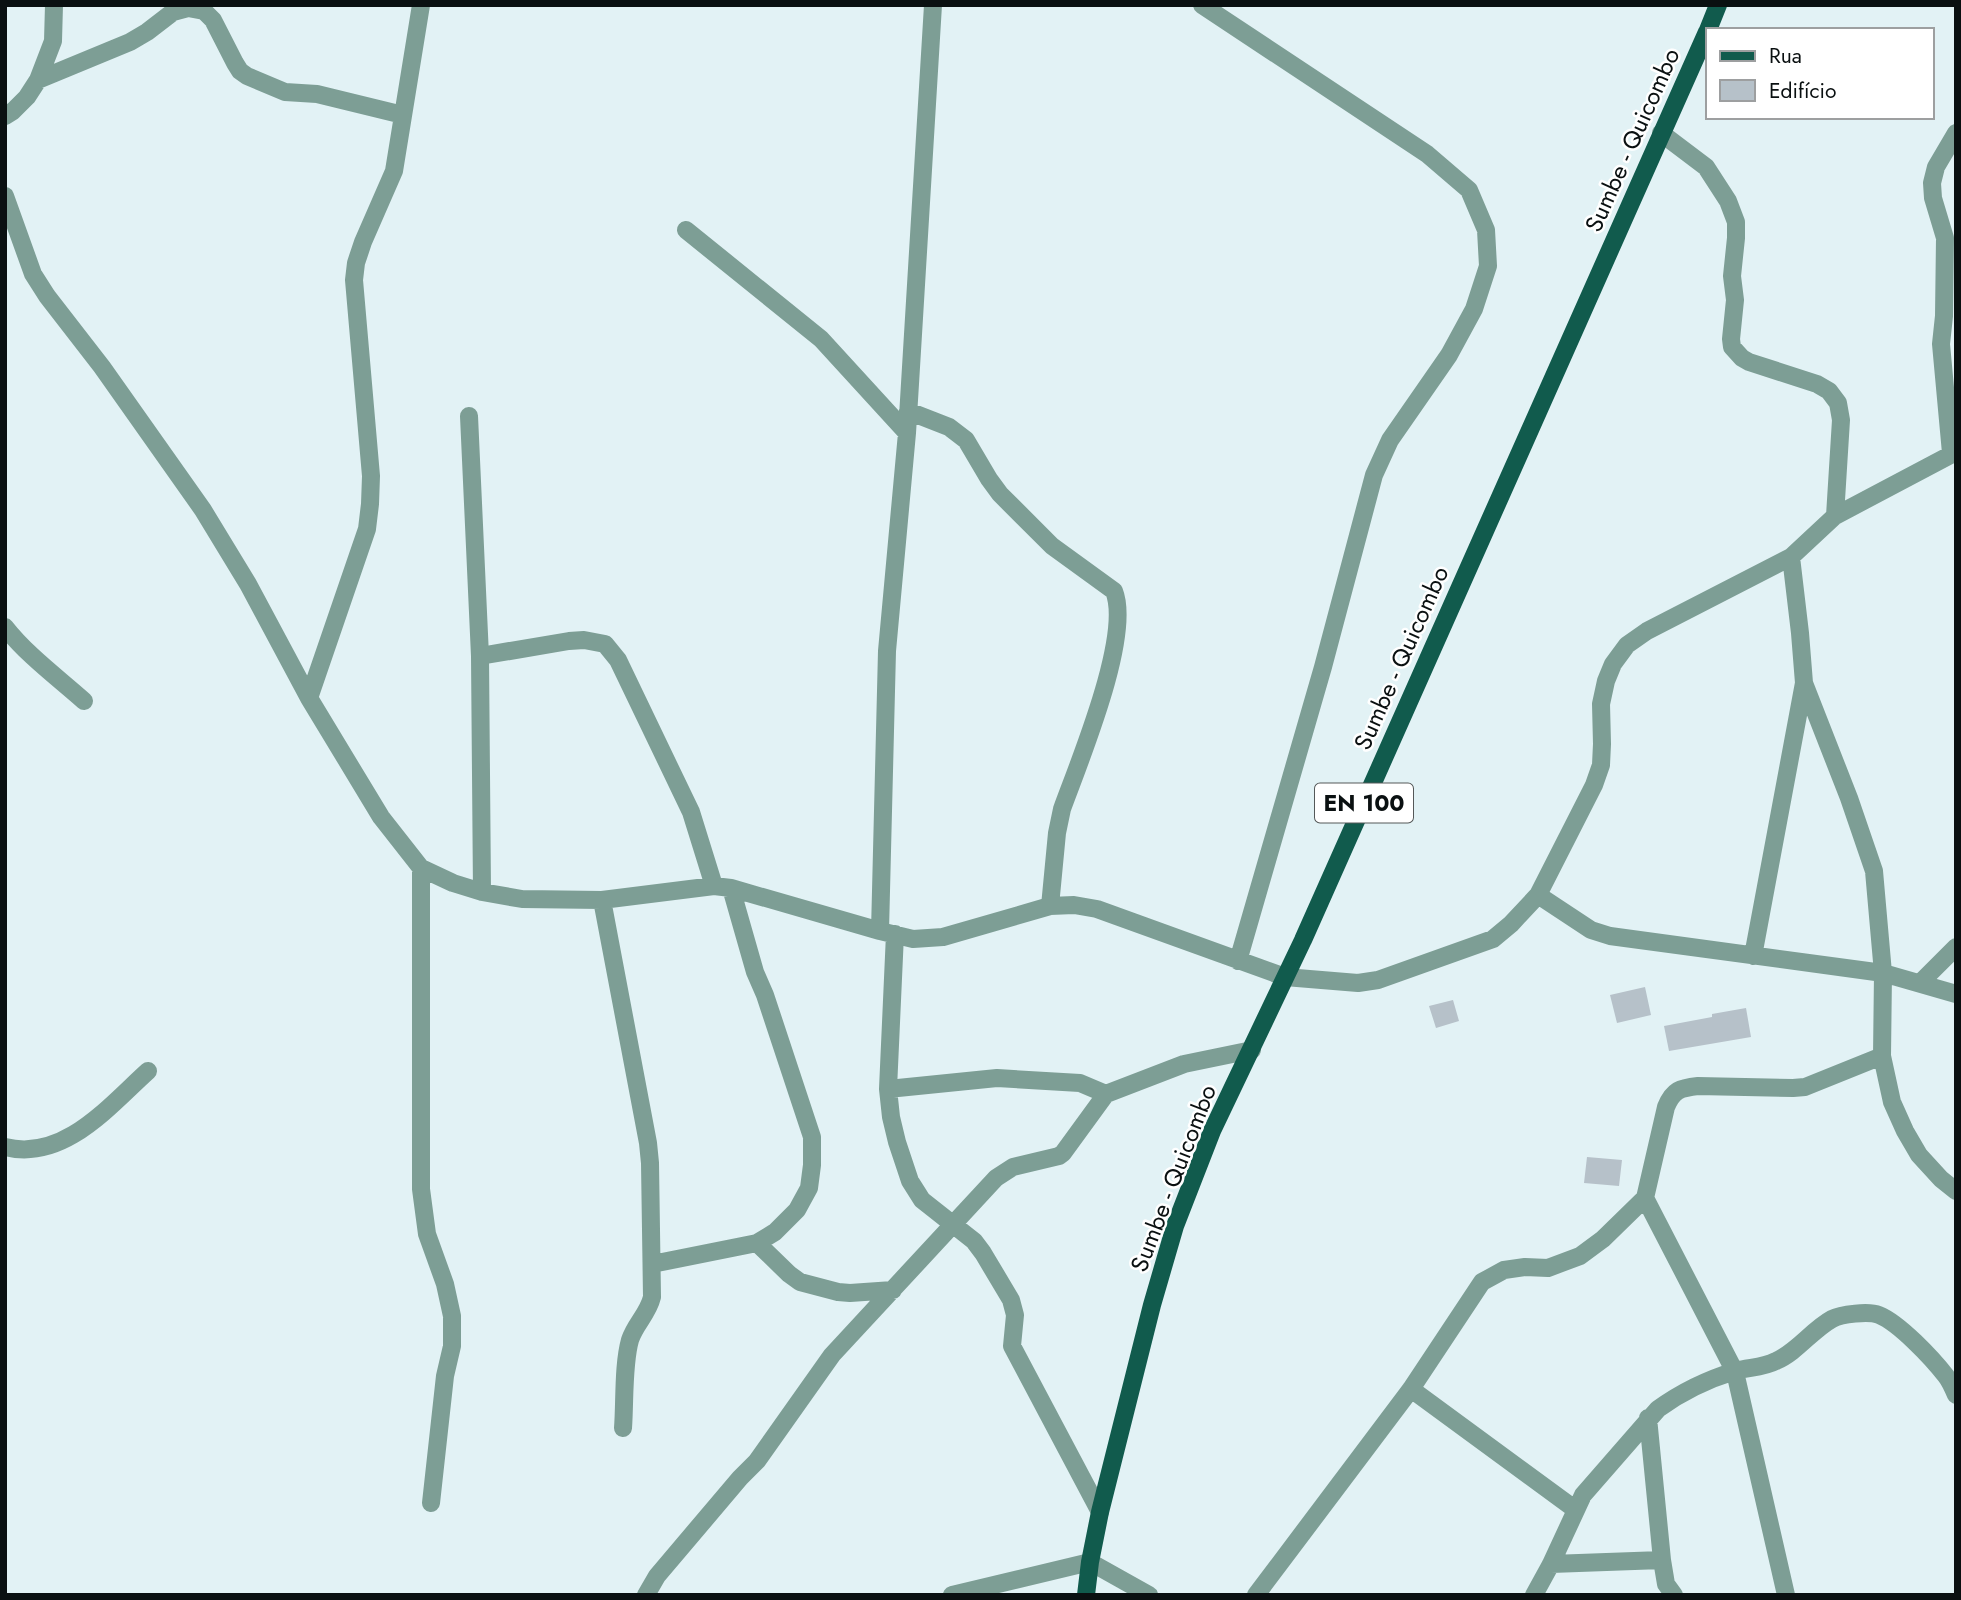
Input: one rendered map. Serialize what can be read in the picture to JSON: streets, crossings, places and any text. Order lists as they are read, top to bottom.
{
  "streets": {
    "main road": ["Sumbe - Quicombo", "EN 100"]
  },
  "legend": ["Rua", "Edifício"]
}
